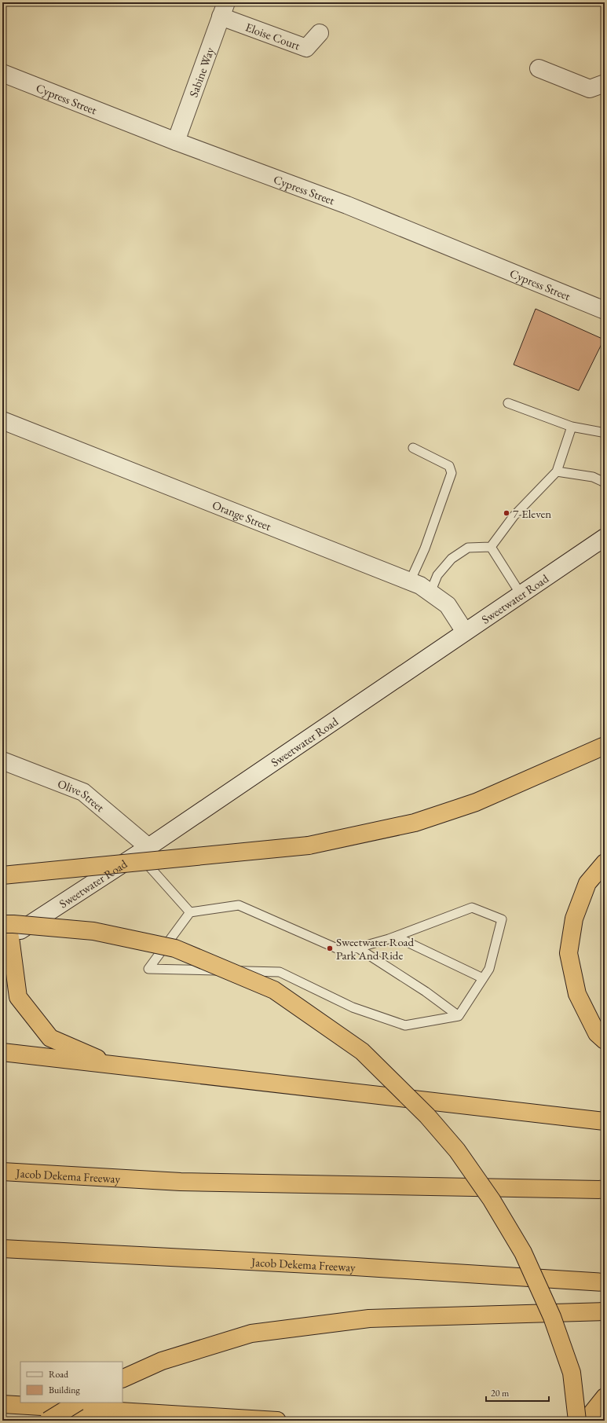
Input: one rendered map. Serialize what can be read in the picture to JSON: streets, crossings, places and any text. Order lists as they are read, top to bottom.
{
  "streets": {
    "highway": ["Jacob Dekema Freeway"],
    "street": [
      "Eloise Court",
      "Sabine Way",
      "Cypress Street",
      "Orange Street",
      "Sweetwater Road",
      "Olive Street"
    ]
  },
  "crossings": [
    ["Eloise Court", "Sabine Way"],
    ["Sabine Way", "Cypress Street"],
    ["Orange Street", "Sweetwater Road"],
    ["Sweetwater Road", "Olive Street"]
  ],
  "places": ["7-Eleven", "Sweetwater Road Park And Ride"],
  "legend": ["Road", "Building"],
  "scale_bar": "20 m"
}
